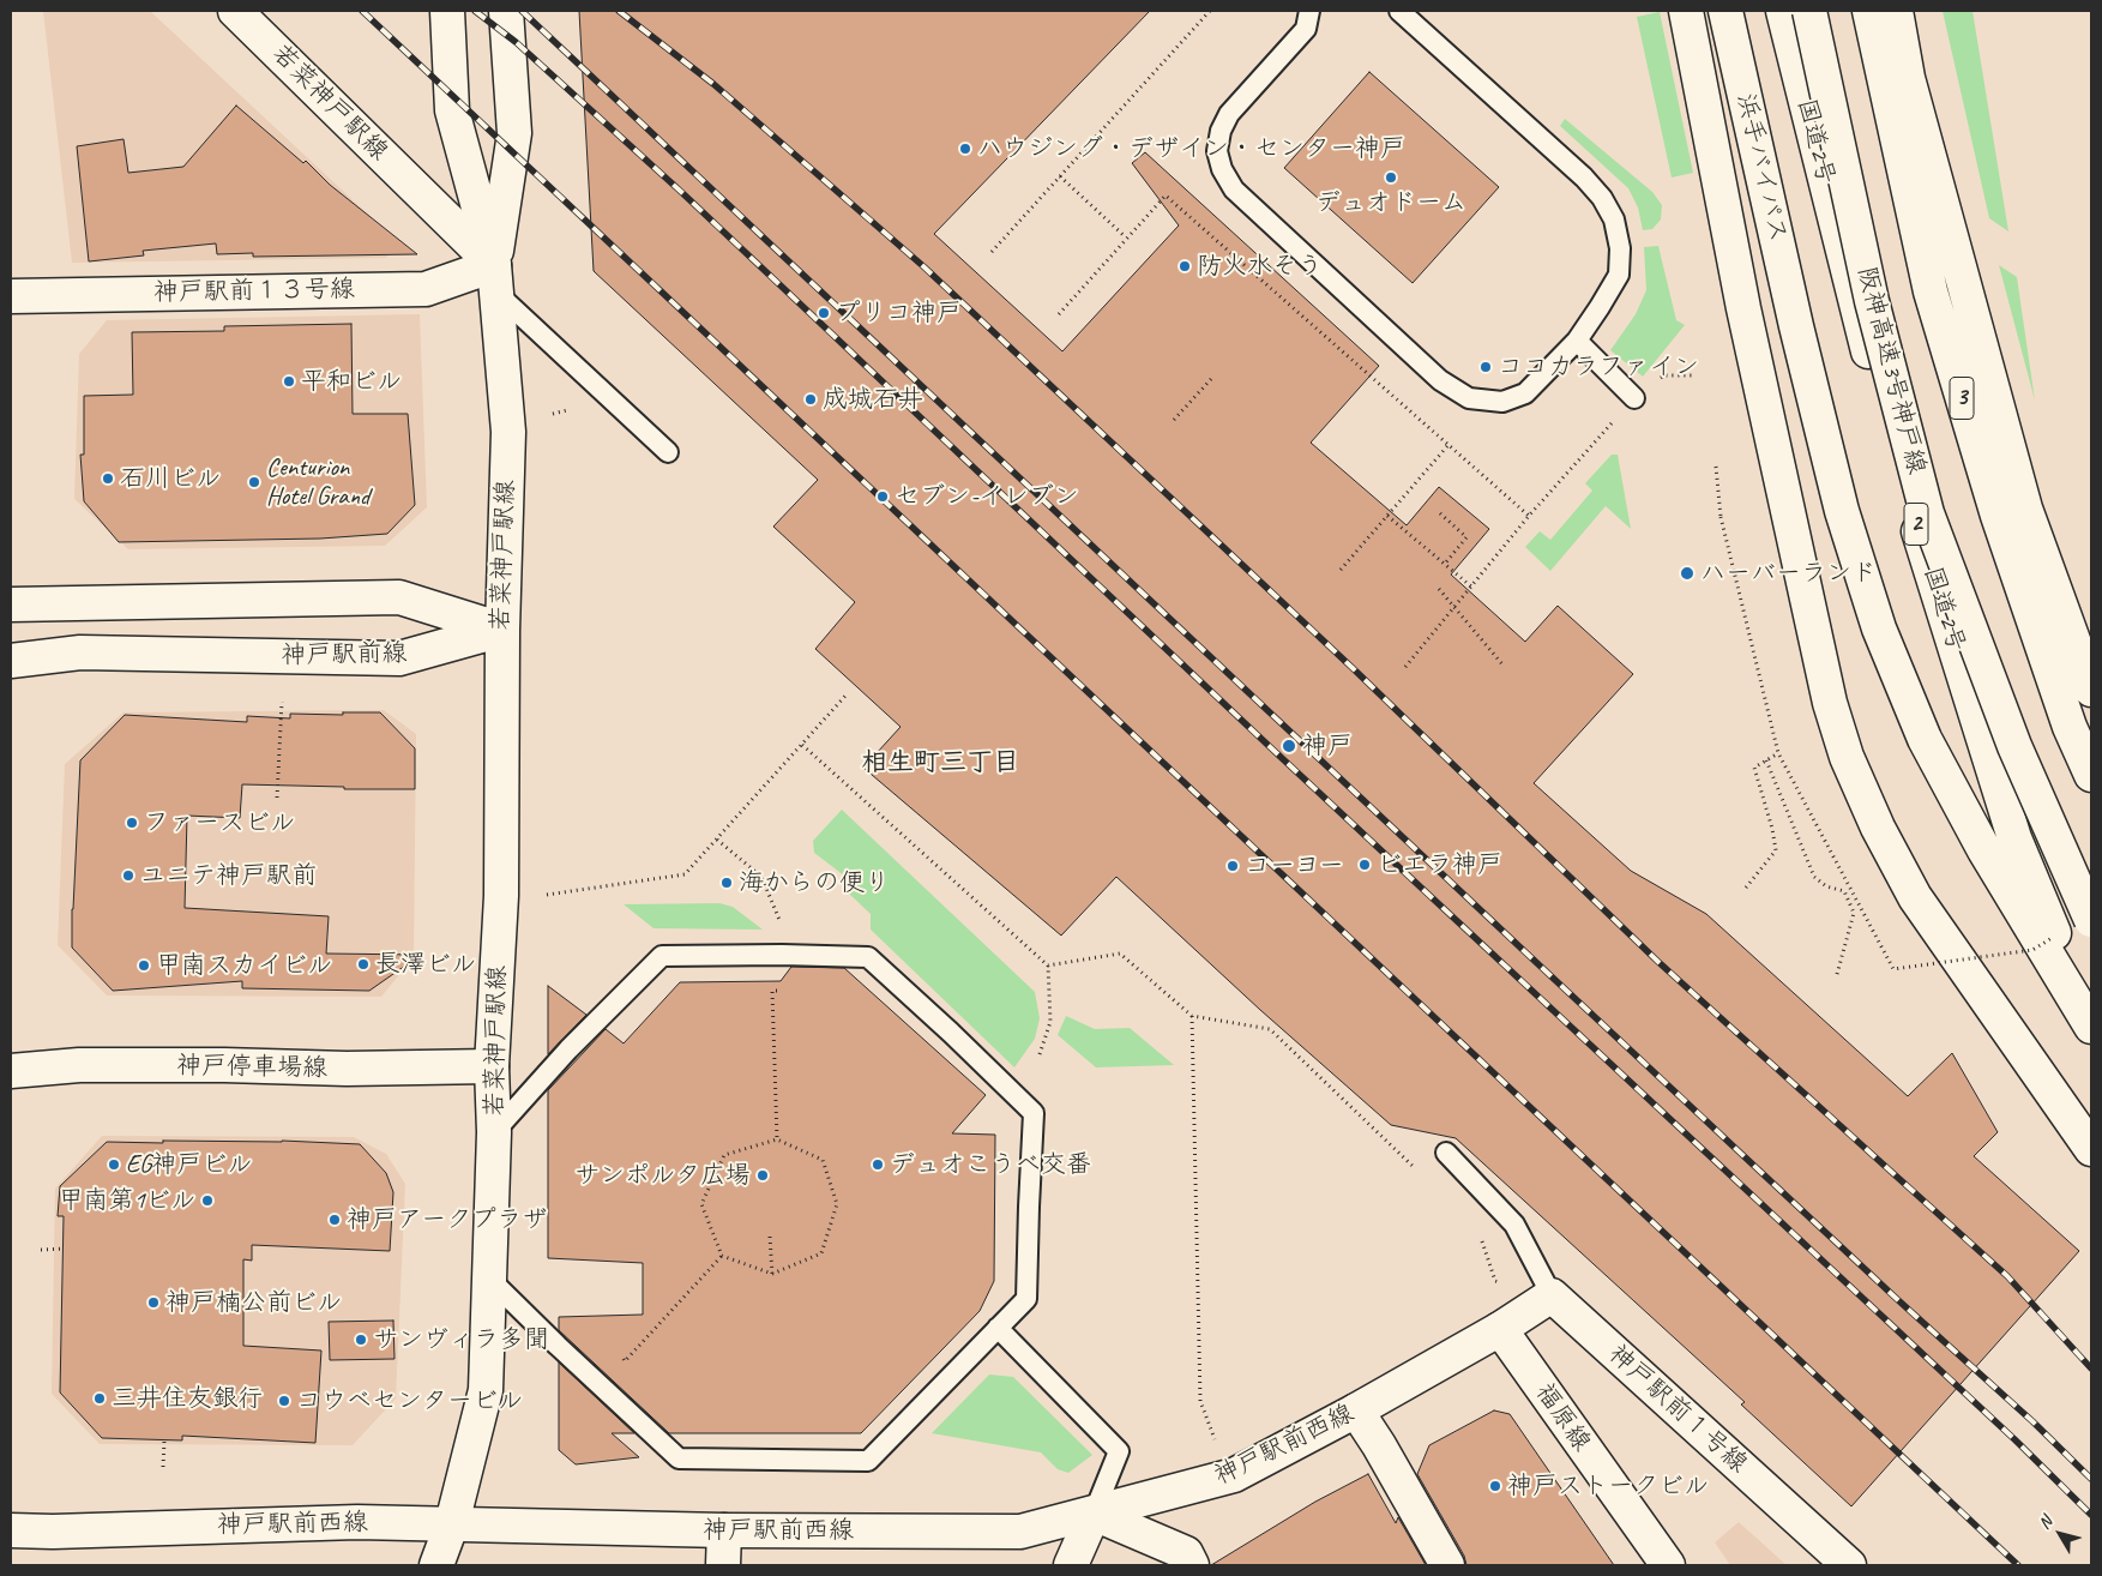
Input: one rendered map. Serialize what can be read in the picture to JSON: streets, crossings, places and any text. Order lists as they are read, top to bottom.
{
  "streets": {
    "main road": [
      "若菜神戸駅線",
      "国道2号",
      "浜手バイパス",
      "神戸駅前１３号線",
      "阪神高速3号神戸線",
      "3",
      "2",
      "神戸駅前線",
      "神戸停車場線",
      "神戸駅前１号線",
      "福原線",
      "神戸駅前西線"
    ]
  },
  "crossings": [
    ["若菜神戸駅線", "神戸駅前１３号線"],
    ["若菜神戸駅線", "神戸駅前線"],
    ["若菜神戸駅線", "神戸停車場線"],
    ["国道2号", "浜手バイパス"],
    ["福原線", "神戸駅前西線"]
  ],
  "districts": ["相生町三丁目"],
  "places": [
    "ハウジング・デザイン・センター神戸",
    "デュオドーム",
    "防火水そう",
    "プリコ神戸",
    "ココカラファイン",
    "平和ビル",
    "成城石井",
    "石川ビル",
    "Centurion Hotel Grand",
    "セブン-イレブン",
    "ハーバーランド",
    "神戸",
    "ファースビル",
    "ビエラ神戸",
    "コーヨー",
    "ユニテ神戸駅前",
    "海からの便り",
    "長澤ビル",
    "甲南スカイビル",
    "EG神戸ビル",
    "デュオこうべ交番",
    "サンポルタ広場",
    "甲南第1ビル",
    "神戸アークプラザ",
    "神戸楠公前ビル",
    "サンヴィラ多聞",
    "三井住友銀行",
    "コウベセンタービル",
    "神戸ストークビル"
  ],
  "north": "top left"
}
